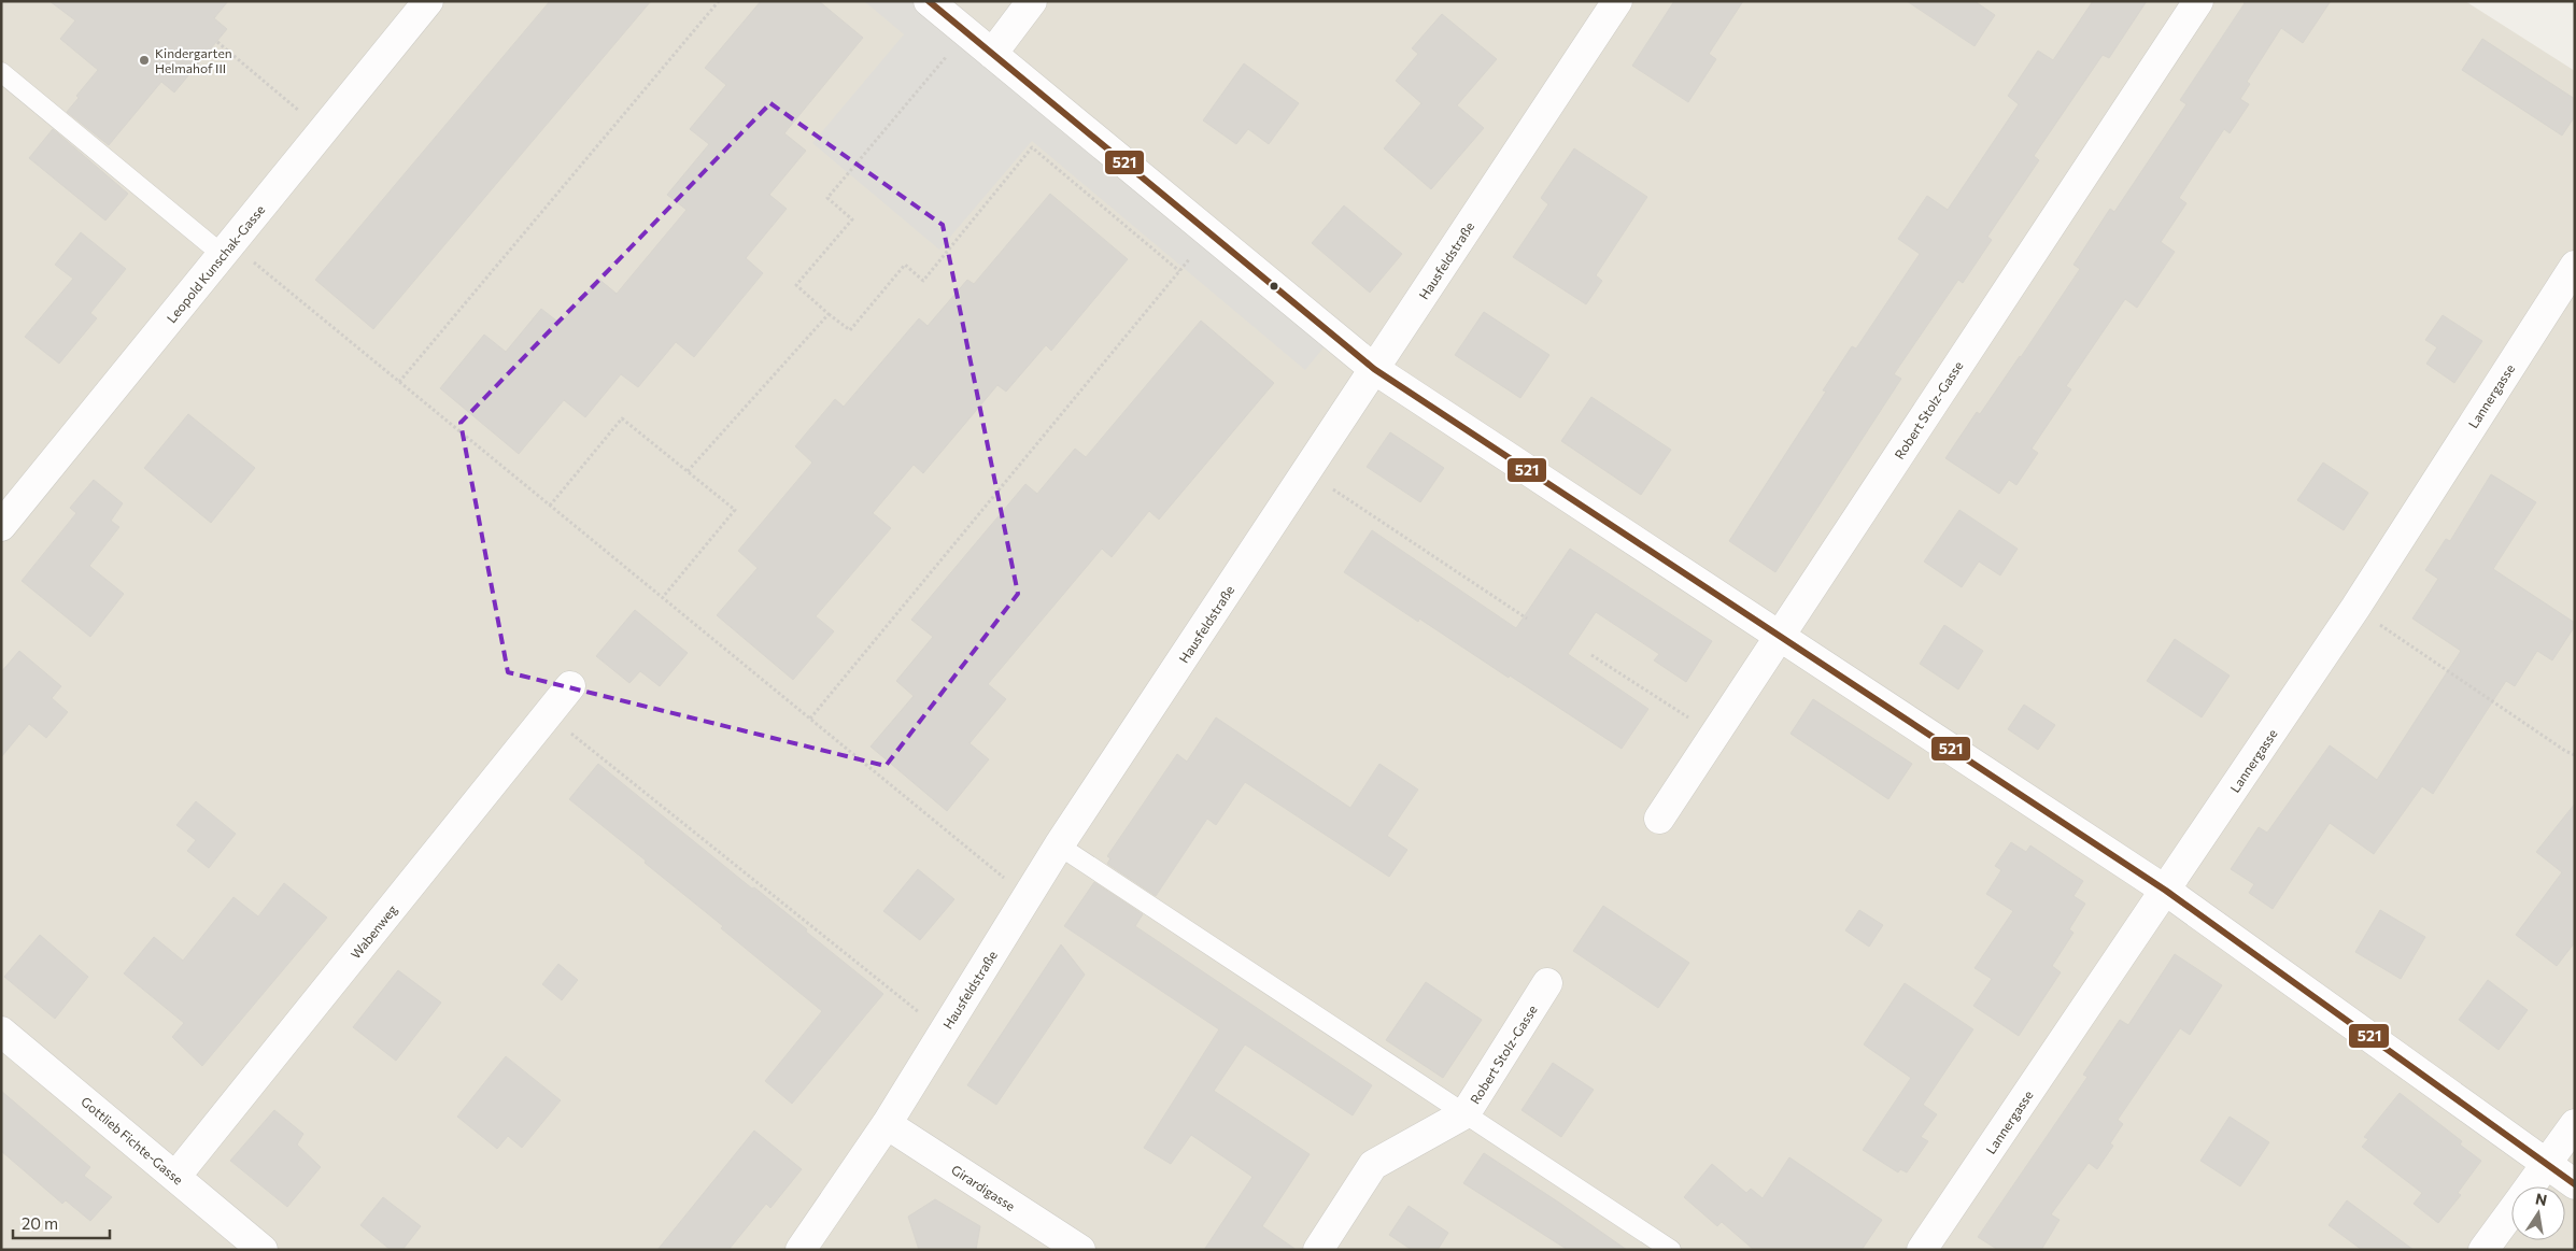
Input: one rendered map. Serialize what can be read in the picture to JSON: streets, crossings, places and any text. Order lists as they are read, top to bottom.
{
  "streets": {
    "street": [
      "Hausfeldstraße",
      "Leopold Kunschak-Gasse",
      "Lannergasse",
      "Robert Stolz-Gasse",
      "Wabenweg",
      "Gottlieb Fichte-Gasse",
      "Girardigasse"
    ]
  },
  "crossings": [
    ["Hausfeldstraße", "Girardigasse"],
    ["Wabenweg", "Gottlieb Fichte-Gasse"]
  ],
  "places": ["Kindergarten Helmahof III"],
  "lines": ["transit line 521"],
  "scale_bar": "20 m",
  "north": "top"
}
